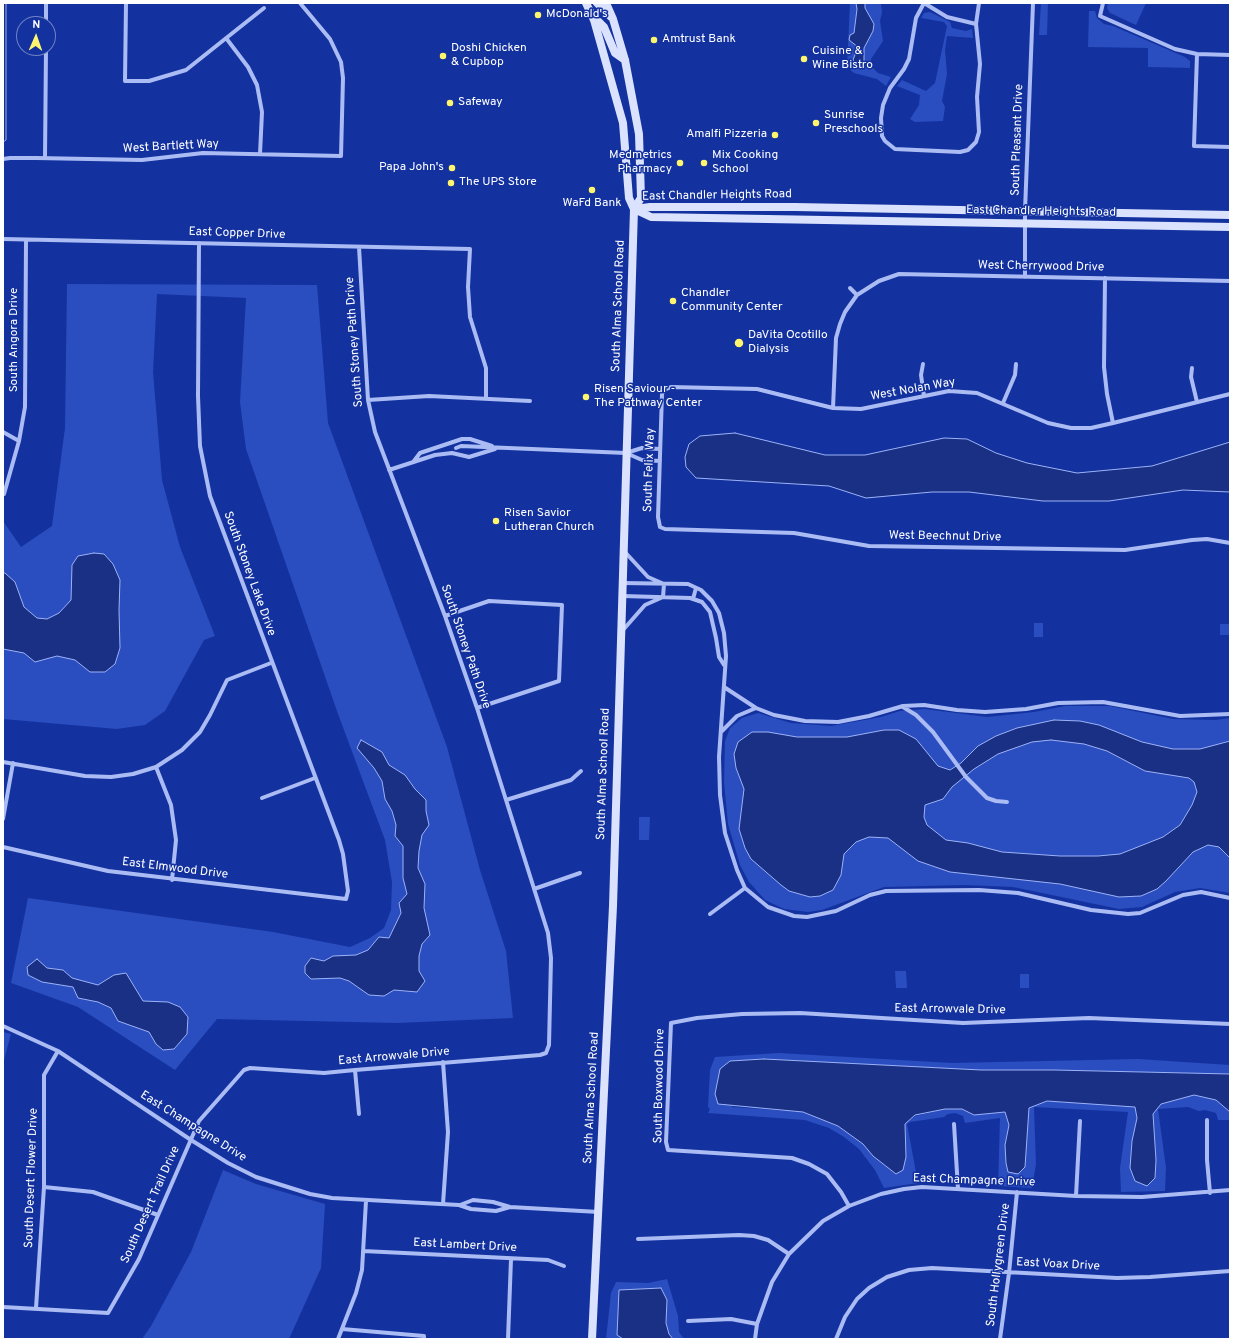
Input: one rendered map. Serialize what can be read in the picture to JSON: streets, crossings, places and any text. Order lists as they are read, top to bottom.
{
  "streets": {
    "main road": ["East Chandler Heights Road", "South Alma School Road"],
    "street": [
      "South Pleasant Drive",
      "West Bartlett Way",
      "East Copper Drive",
      "West Cherrywood Drive",
      "South Angora Drive",
      "South Stoney Path Drive",
      "West Nolan Way",
      "South Felix Way",
      "West Beechnut Drive",
      "South Stoney Lake Drive",
      "East Elmwood Drive",
      "East Arrowvale Drive",
      "South Boxwood Drive",
      "East Champagne Drive",
      "South Desert Flower Drive",
      "South Desert Trail Drive",
      "East Lambert Drive",
      "South Hollygreen Drive",
      "East Voax Drive"
    ]
  },
  "crossings": [
    ["South Pleasant Drive", "East Chandler Heights Road"],
    ["South Pleasant Drive", "West Cherrywood Drive"],
    ["East Chandler Heights Road", "South Alma School Road"],
    ["East Copper Drive", "South Angora Drive"],
    ["East Copper Drive", "South Stoney Path Drive"],
    ["East Copper Drive", "South Stoney Lake Drive"],
    ["South Alma School Road", "East Champagne Drive"],
    ["South Stoney Path Drive", "East Arrowvale Drive"],
    ["West Nolan Way", "South Felix Way"],
    ["South Felix Way", "West Beechnut Drive"],
    ["South Stoney Lake Drive", "East Elmwood Drive"],
    ["East Arrowvale Drive", "South Boxwood Drive"],
    ["East Arrowvale Drive", "South Desert Trail Drive"],
    ["South Boxwood Drive", "East Champagne Drive"],
    ["East Champagne Drive", "South Desert Flower Drive"],
    ["East Champagne Drive", "South Desert Trail Drive"],
    ["East Champagne Drive", "South Hollygreen Drive"],
    ["South Desert Flower Drive", "South Desert Trail Drive"],
    ["South Hollygreen Drive", "East Voax Drive"]
  ],
  "places": [
    "McDonald's",
    "Amtrust Bank",
    "Doshi Chicken & Cupbop",
    "Cuisine & Wine Bistro",
    "Safeway",
    "Sunrise Preschools",
    "Amalfi Pizzeria",
    "Medmetrics Pharmacy",
    "Mix Cooking School",
    "Papa John's",
    "The UPS Store",
    "WaFd Bank",
    "Chandler Community Center",
    "DaVita Ocotillo Dialysis",
    "Risen Saviour - The Pathway Center",
    "Risen Savior Lutheran Church"
  ],
  "north": "top"
}
